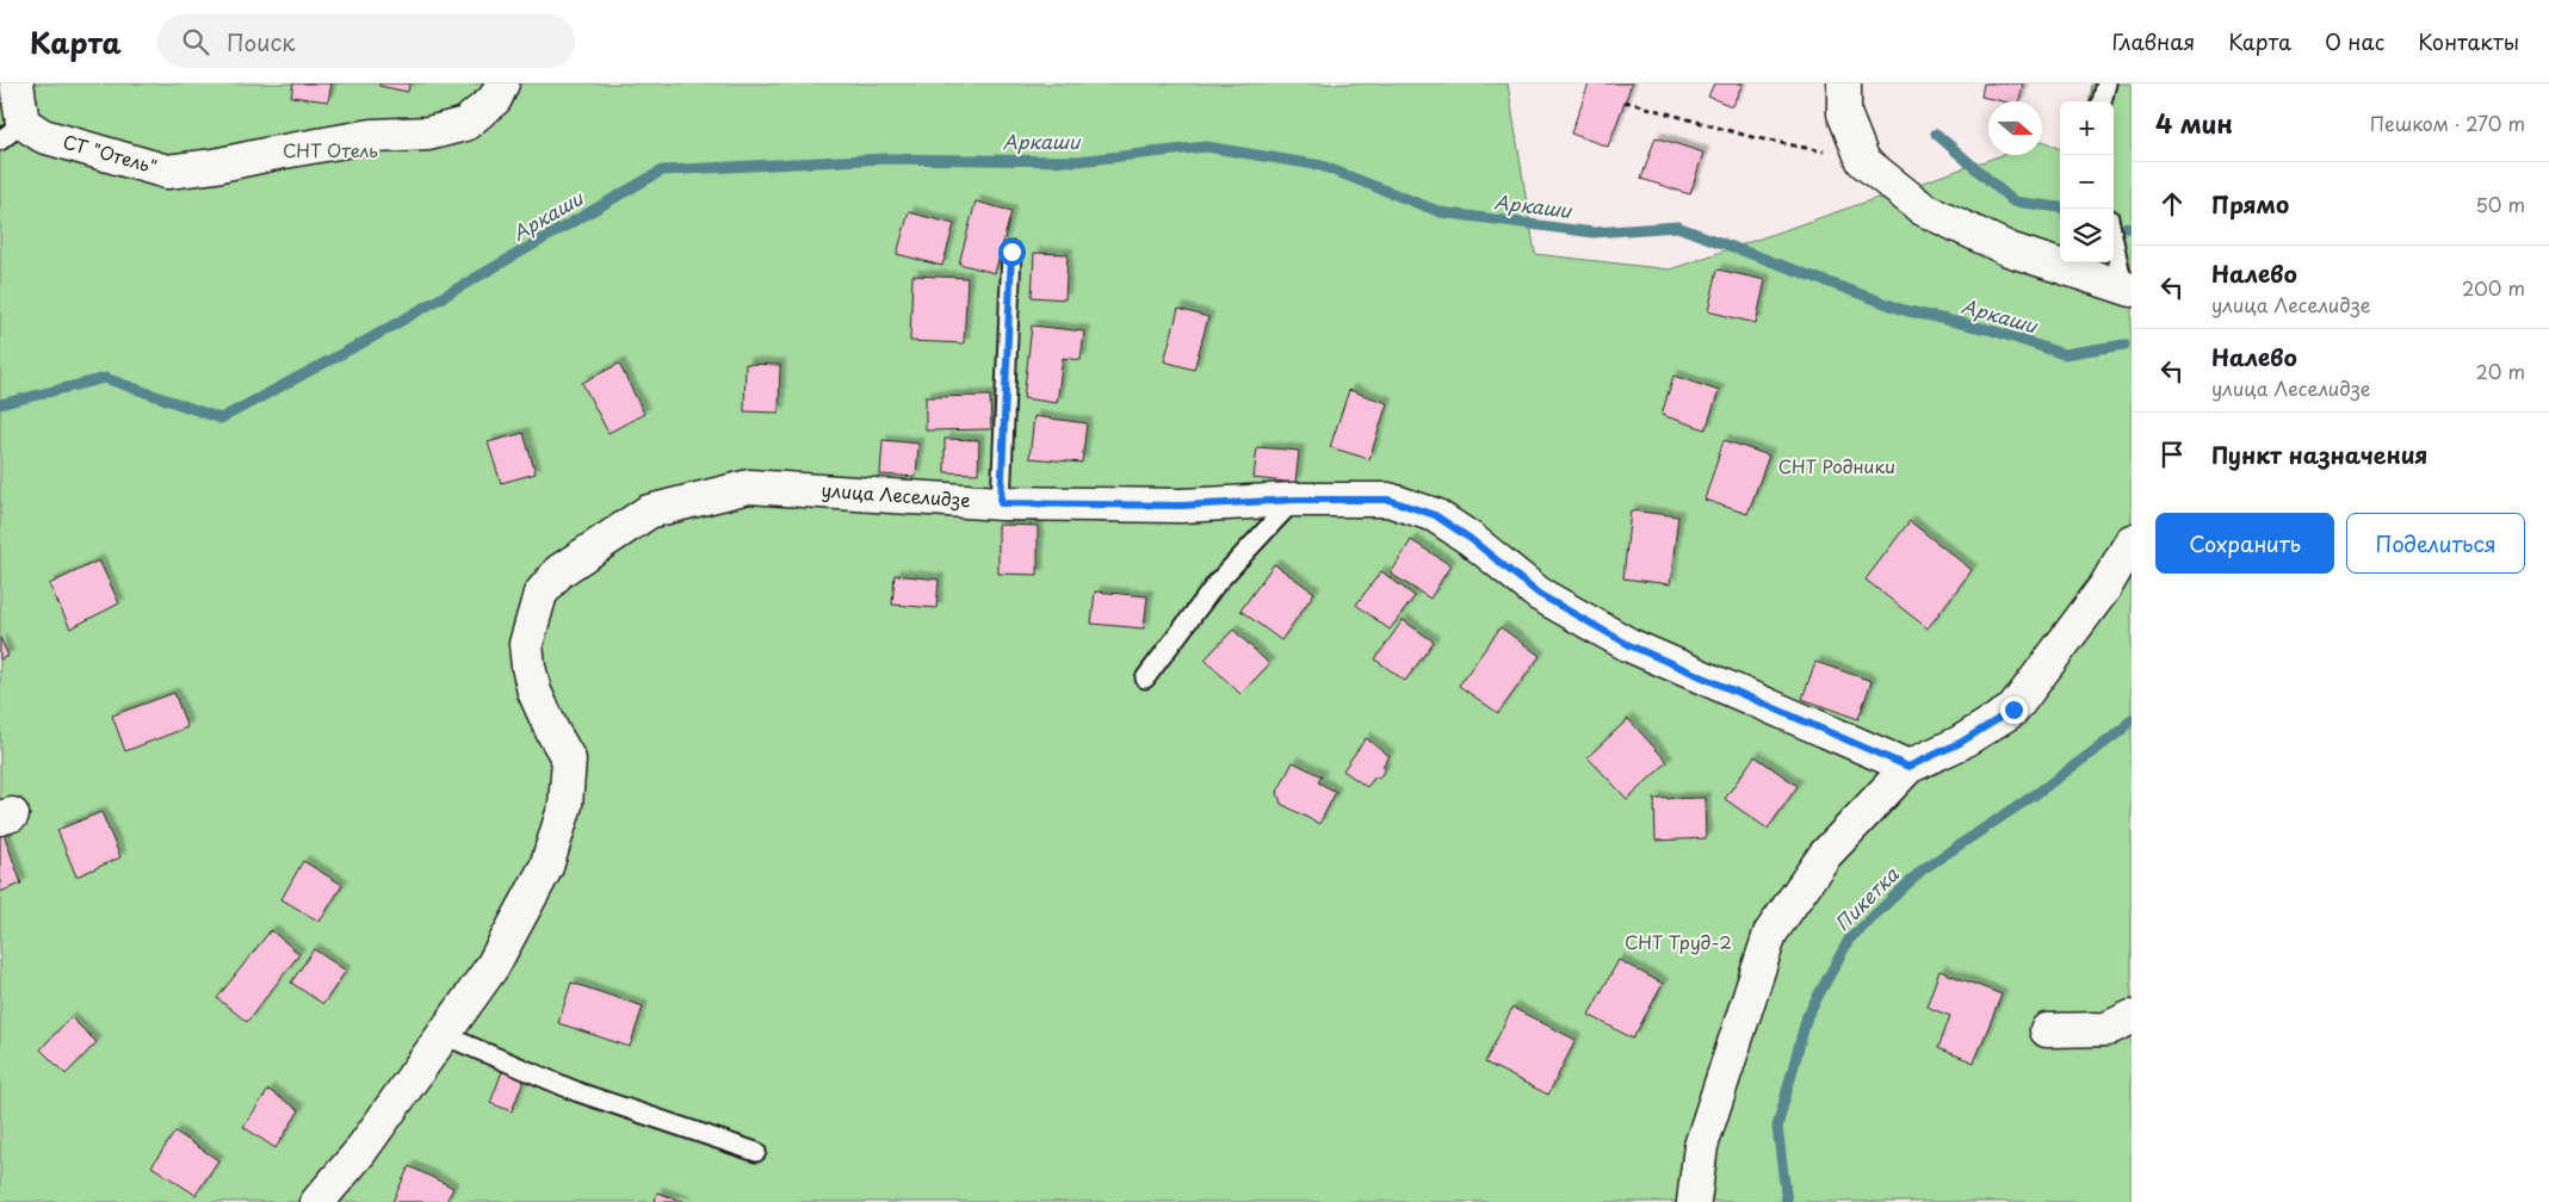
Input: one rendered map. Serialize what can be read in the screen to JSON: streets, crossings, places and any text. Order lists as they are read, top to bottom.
{
  "streets": {
    "street": ["СТ \"Отель\"", "улица Леселидзе"]
  },
  "water": ["Аркаши", "Пикетка"],
  "parks": ["СНТ Отель", "СНТ Родники", "СНТ Труд-2"],
  "north": "right",
  "page": {
    "header": "Карта",
    "search": "Поиск",
    "nav": [
      "Главная",
      "Карта",
      "О нас",
      "Контакты"
    ],
    "heading": ["4 мин", "Пешком · 270 m"],
    "map_buttons": ["+", "−"],
    "list": [
      ["Прямо", "50 m"],
      ["Налево", "улица Леселидзе", "200 m"],
      ["Налево", "улица Леселидзе", "20 m"],
      "Пункт назначения"
    ],
    "buttons": ["Сохранить", "Поделиться"]
  }
}
